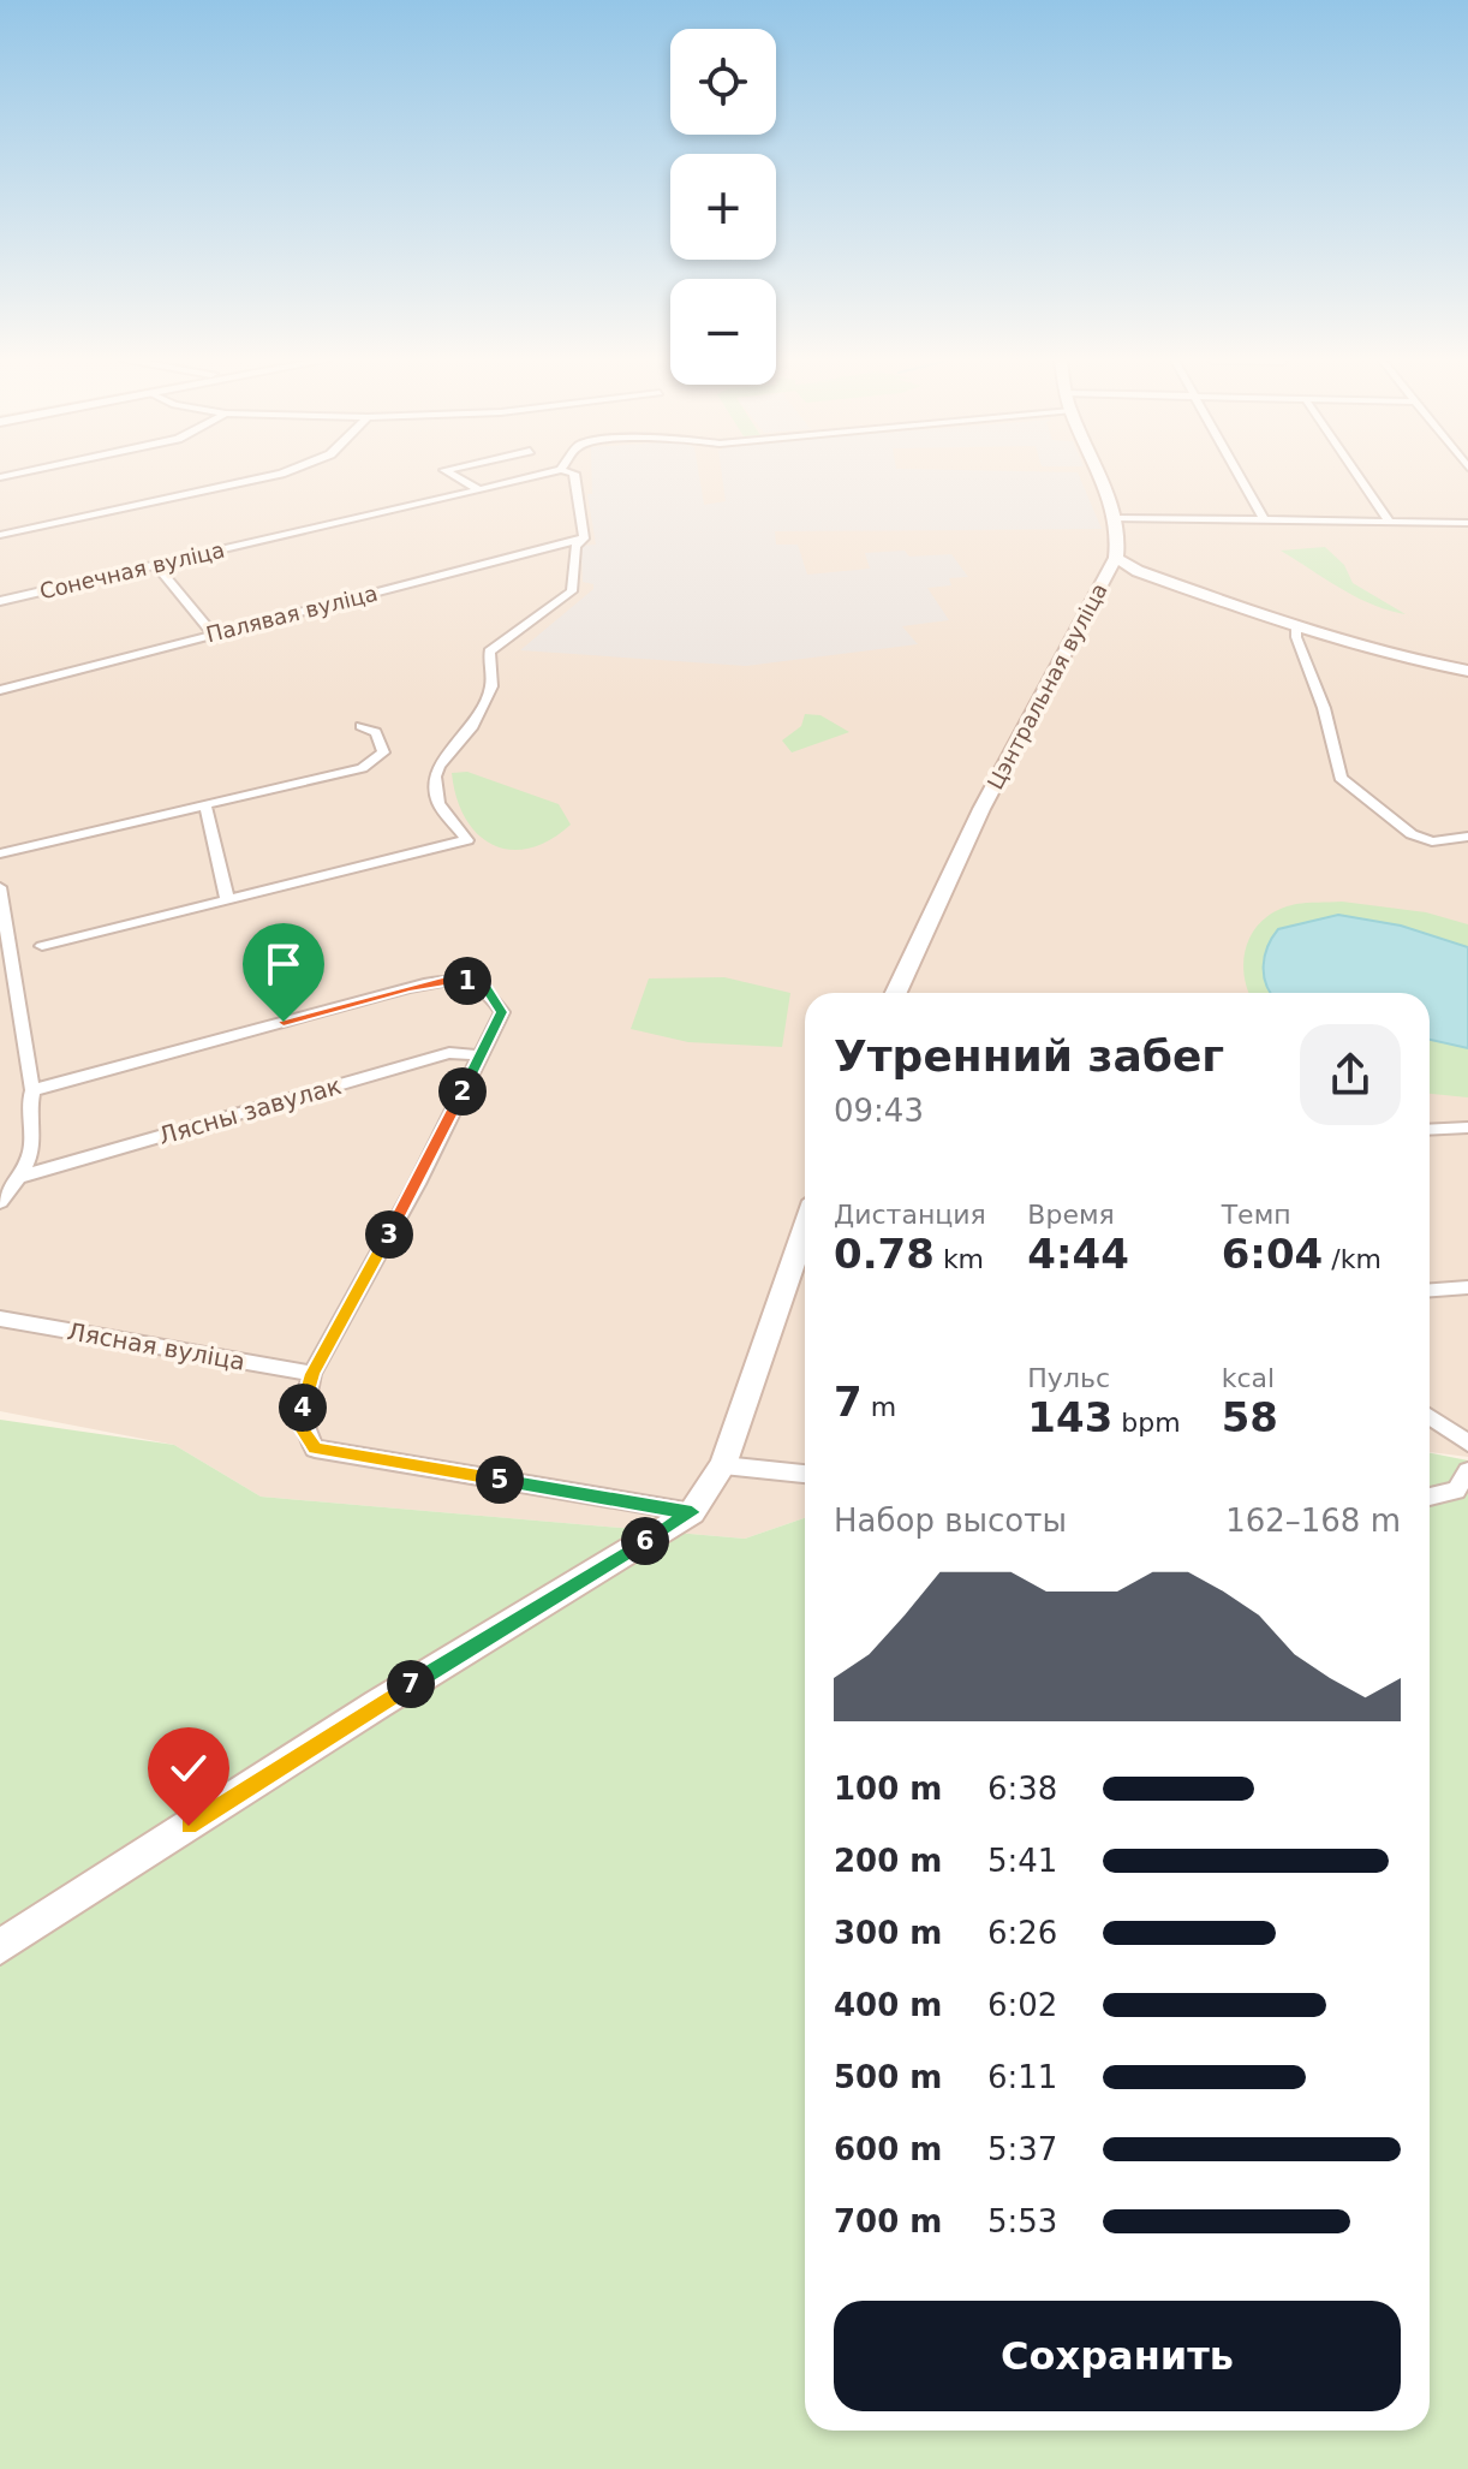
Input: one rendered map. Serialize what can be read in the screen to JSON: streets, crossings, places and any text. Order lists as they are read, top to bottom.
{
  "streets": {
    "street": [
      "Сонечная вуліца",
      "Палявая вуліца",
      "Цэнтральная вуліца",
      "Лясны завулак",
      "Лясная вуліца"
    ]
  },
  "page": {
    "map_buttons": ["+", "−"],
    "pins": [
      "1",
      "2",
      "3",
      "4",
      "5",
      "6",
      "7"
    ],
    "heading": ["Утренний забег", "09:43"],
    "stats": [
      ["Дистанция", "0.78 km"],
      ["Время", "4:44"],
      ["Темп", "6:04 /km"],
      ["7 m"],
      ["Пульс", "143 bpm"],
      ["kcal", "58"]
    ],
    "chart": ["Набор высоты", "162–168 m"],
    "list": [
      {
        "name": "100 m",
        "note": "6:38"
      },
      {
        "name": "200 m",
        "note": "5:41"
      },
      {
        "name": "300 m",
        "note": "6:26"
      },
      {
        "name": "400 m",
        "note": "6:02"
      },
      {
        "name": "500 m",
        "note": "6:11"
      },
      {
        "name": "600 m",
        "note": "5:37"
      },
      {
        "name": "700 m",
        "note": "5:53"
      }
    ],
    "buttons": "Сохранить"
  }
}
